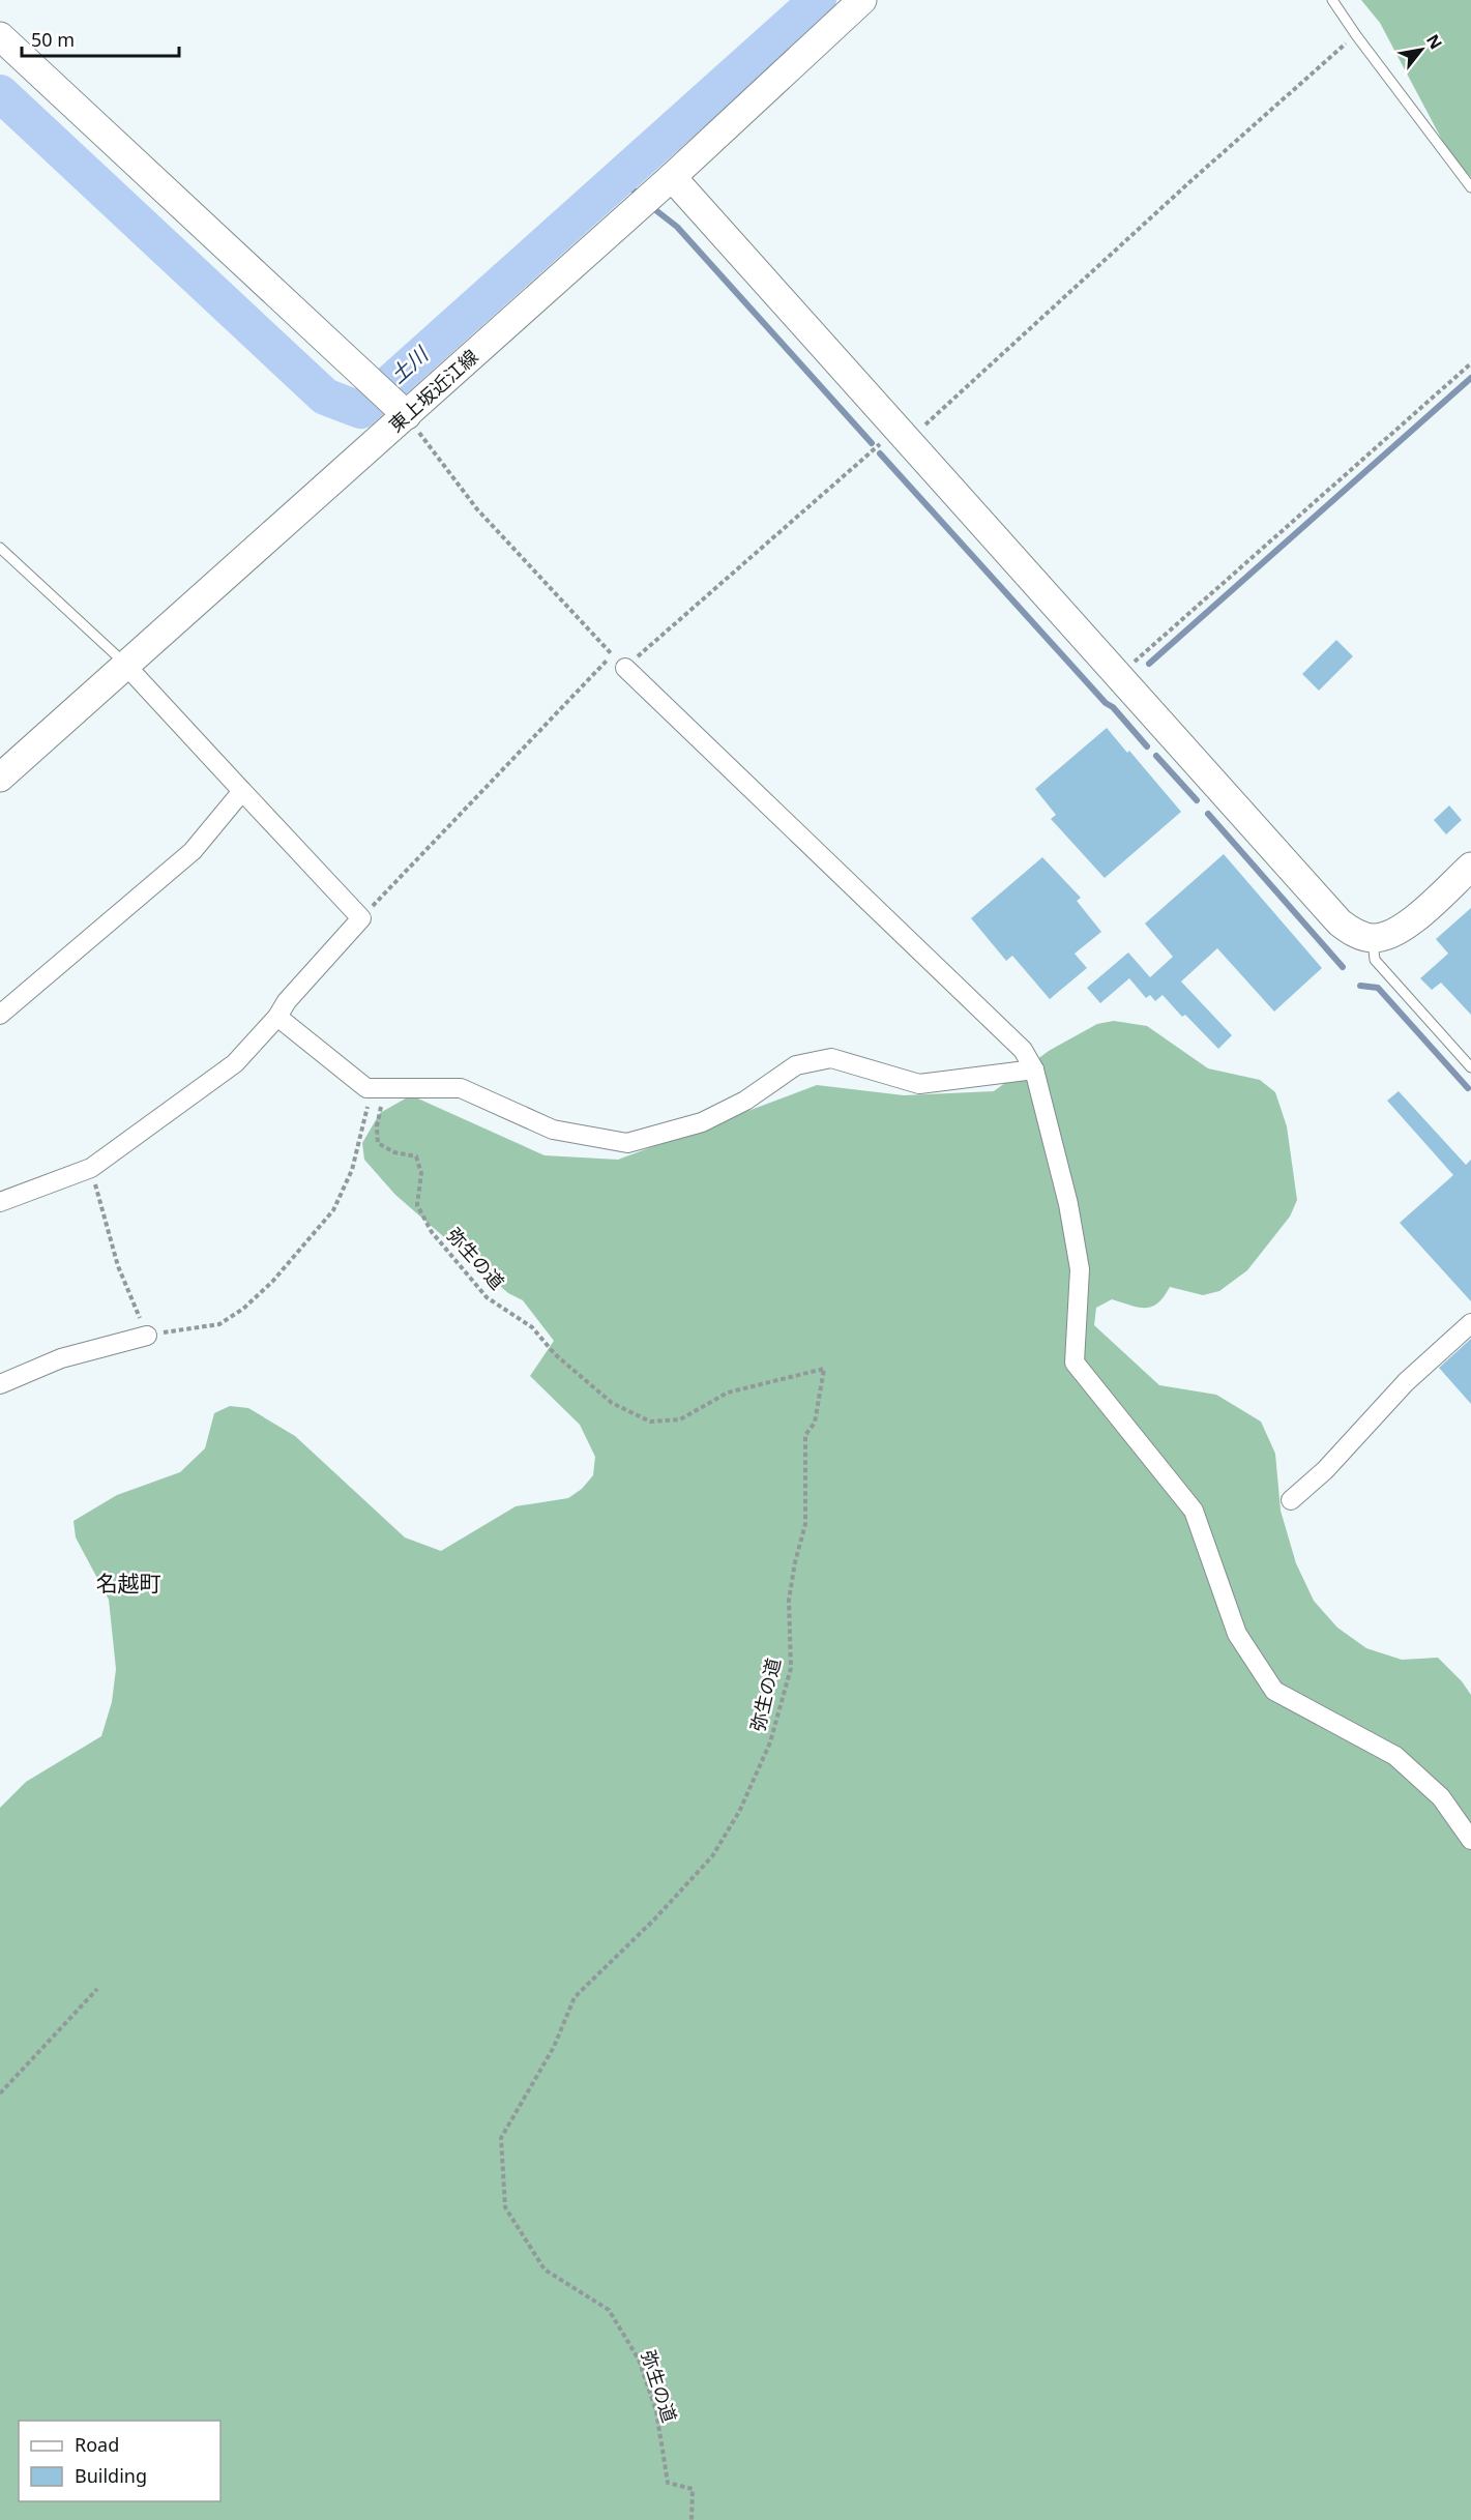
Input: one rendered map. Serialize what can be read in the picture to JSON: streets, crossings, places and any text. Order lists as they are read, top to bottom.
{
  "streets": {
    "street": ["東上坂近江線"],
    "path": ["弥生の道"]
  },
  "districts": ["名越町"],
  "water": ["土川"],
  "legend": ["Road", "Building"],
  "scale_bar": "50 m",
  "north": "top right"
}
